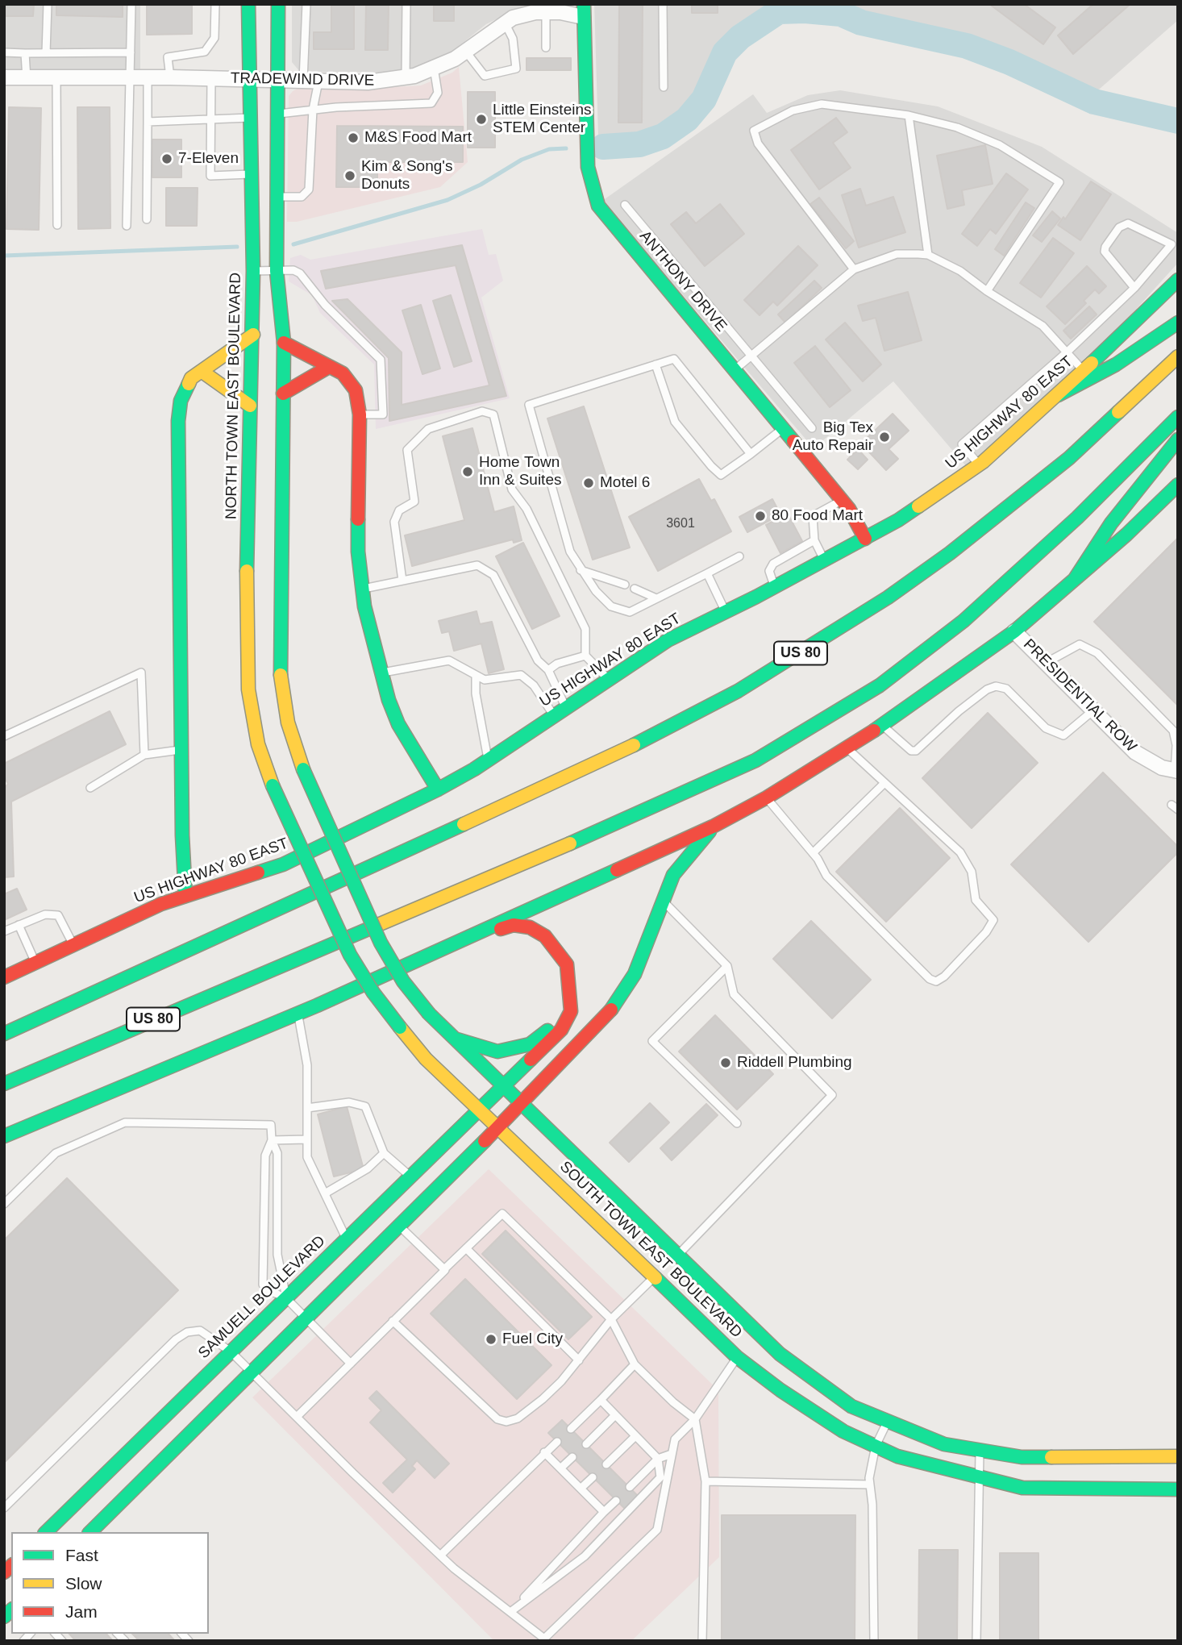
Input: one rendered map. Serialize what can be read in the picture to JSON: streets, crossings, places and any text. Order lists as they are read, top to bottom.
{
  "streets": {
    "main road": [
      "ANTHONY DRIVE",
      "NORTH TOWN EAST BOULEVARD",
      "US HIGHWAY 80 EAST",
      "US 80",
      "SOUTH TOWN EAST BOULEVARD",
      "SAMUELL BOULEVARD"
    ],
    "street": ["TRADEWIND DRIVE", "PRESIDENTIAL ROW"]
  },
  "crossings": [
    ["TRADEWIND DRIVE", "ANTHONY DRIVE"],
    ["TRADEWIND DRIVE", "NORTH TOWN EAST BOULEVARD"],
    ["ANTHONY DRIVE", "US HIGHWAY 80 EAST"],
    ["NORTH TOWN EAST BOULEVARD", "SOUTH TOWN EAST BOULEVARD"],
    ["SOUTH TOWN EAST BOULEVARD", "SAMUELL BOULEVARD"]
  ],
  "places": [
    "Little Einsteins STEM Center",
    "M&S Food Mart",
    "7-Eleven",
    "Kim & Song's Donuts",
    "Big Tex Auto Repair",
    "Home Town Inn & Suites",
    "Motel 6",
    "80 Food Mart",
    "Riddell Plumbing",
    "Fuel City"
  ],
  "house_numbers": ["3601"],
  "legend": ["Fast", "Slow", "Jam"]
}
